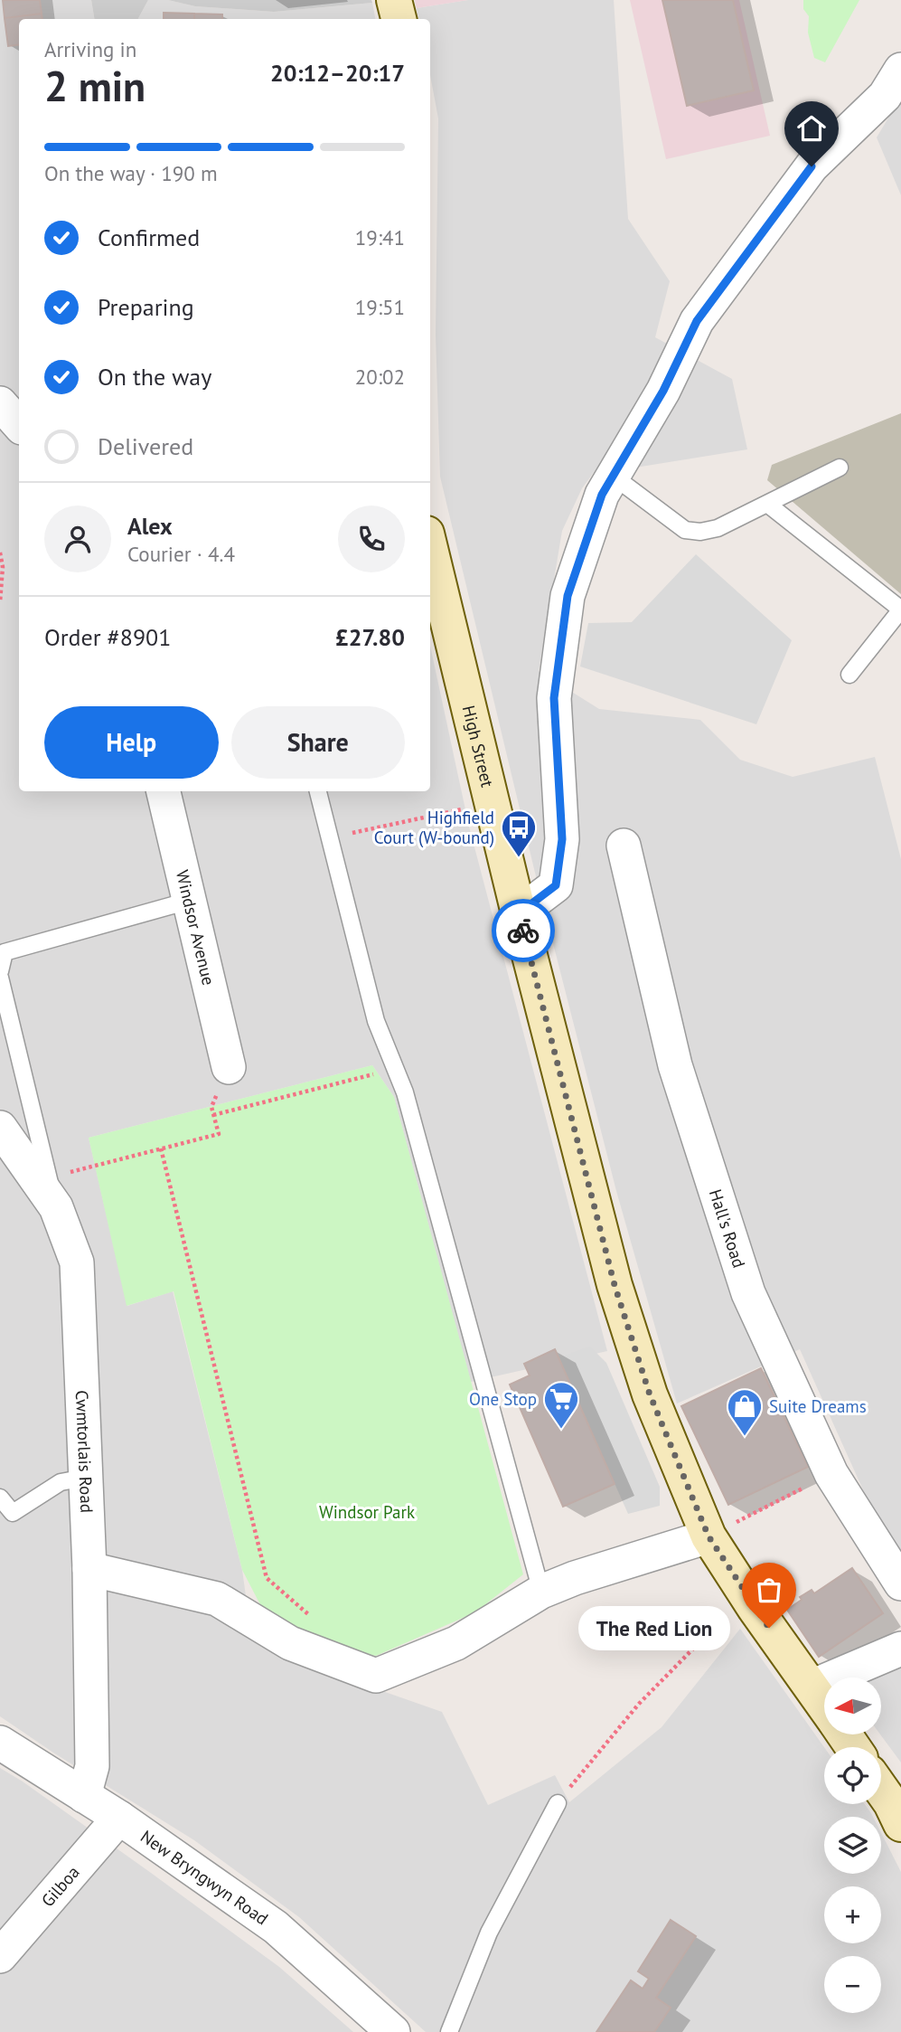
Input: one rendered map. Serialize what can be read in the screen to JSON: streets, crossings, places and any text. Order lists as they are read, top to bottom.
{
  "streets": {
    "street": [
      "High Street",
      "Windsor Avenue",
      "Hall's Road",
      "Cwmtorlais Road",
      "New Bryngwyn Road",
      "Gilboa"
    ]
  },
  "crossings": [
    ["Cwmtorlais Road", "New Bryngwyn Road"],
    ["New Bryngwyn Road", "Gilboa"]
  ],
  "parks": ["Windsor Park"],
  "places": {
    "bus stop": ["Highfield Court (W-bound)"],
    "supermarket": ["One Stop"],
    "shop": ["Suite Dreams"],
    "other": ["The Red Lion"]
  },
  "north": "left",
  "page": {
    "heading": ["2 min", "Arriving in", "20:12–20:17"],
    "panel": [
      "Alex",
      "Courier · 4.4",
      "Order #8901",
      "£27.80"
    ],
    "bar": "On the way · 190 m",
    "list": [
      ["Confirmed", "19:41"],
      ["Preparing", "19:51"],
      ["On the way", "20:02"],
      "Delivered"
    ],
    "buttons": ["Help", "Share"],
    "bubble": "The Red Lion",
    "map_buttons": ["+", "−"]
  }
}
